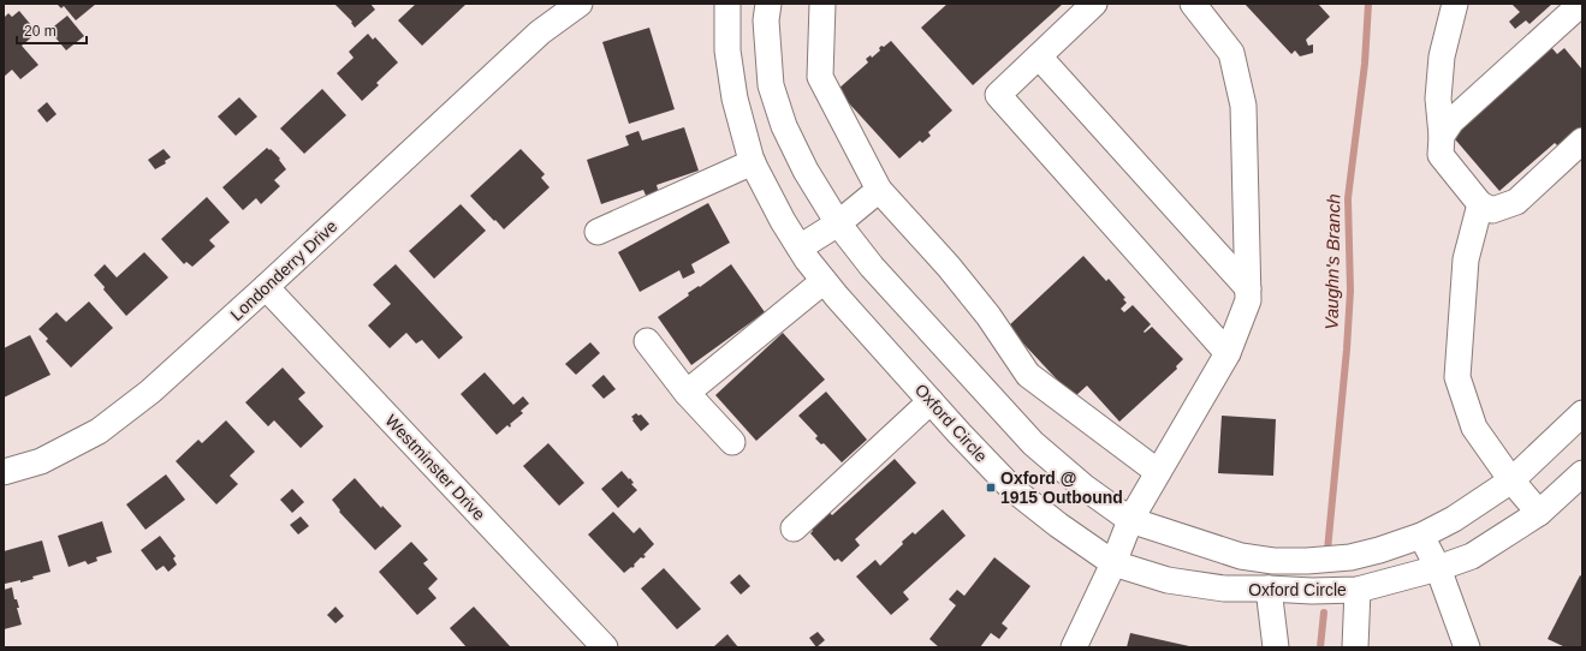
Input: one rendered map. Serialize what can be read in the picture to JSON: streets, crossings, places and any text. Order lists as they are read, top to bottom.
{
  "streets": {
    "street": ["Londonderry Drive", "Oxford Circle", "Westminster Drive"]
  },
  "crossings": [
    ["Londonderry Drive", "Westminster Drive"]
  ],
  "water": ["Vaughn's Branch"],
  "places": {
    "transit": ["Oxford @ 1915 Outbound"]
  },
  "scale_bar": "20 m"
}
